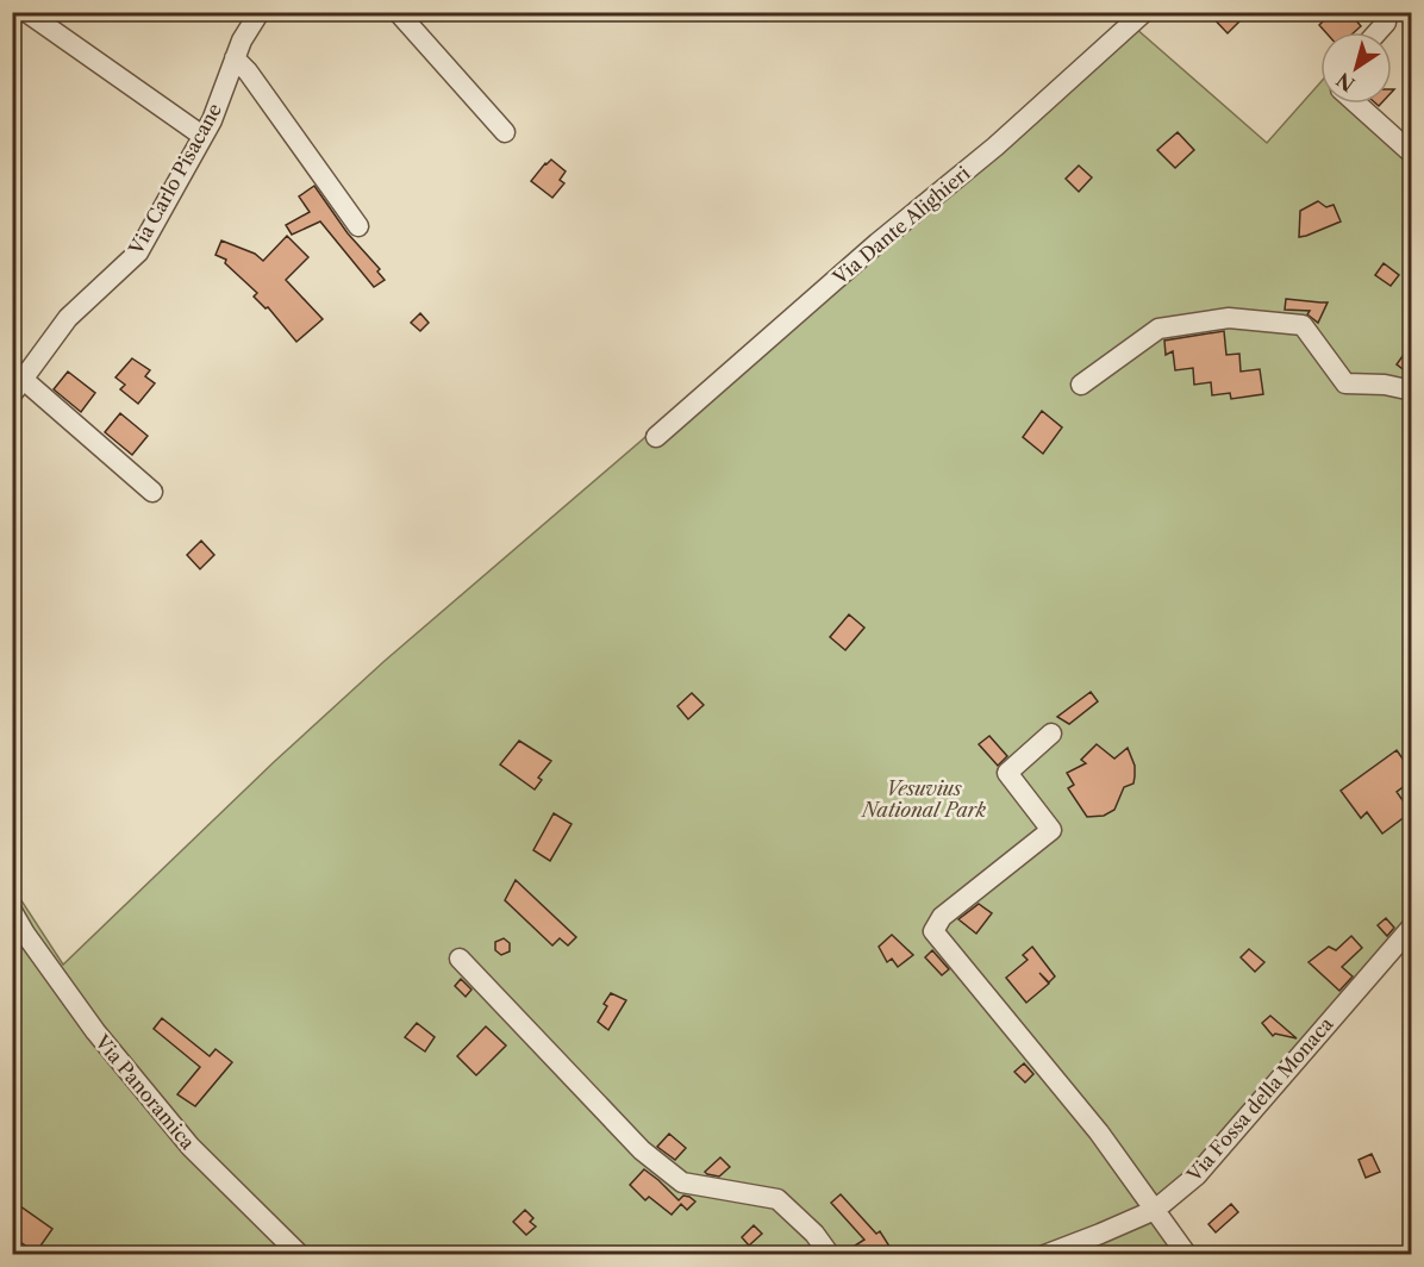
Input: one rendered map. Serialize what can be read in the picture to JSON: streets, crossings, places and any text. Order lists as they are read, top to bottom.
{
  "streets": {
    "street": [
      "Via Carlo Pisacane",
      "Via Dante Alighieri",
      "Via Panoramica",
      "Via Fossa della Monaca"
    ]
  },
  "parks": ["Vesuvius National Park"],
  "north": "bottom left"
}
